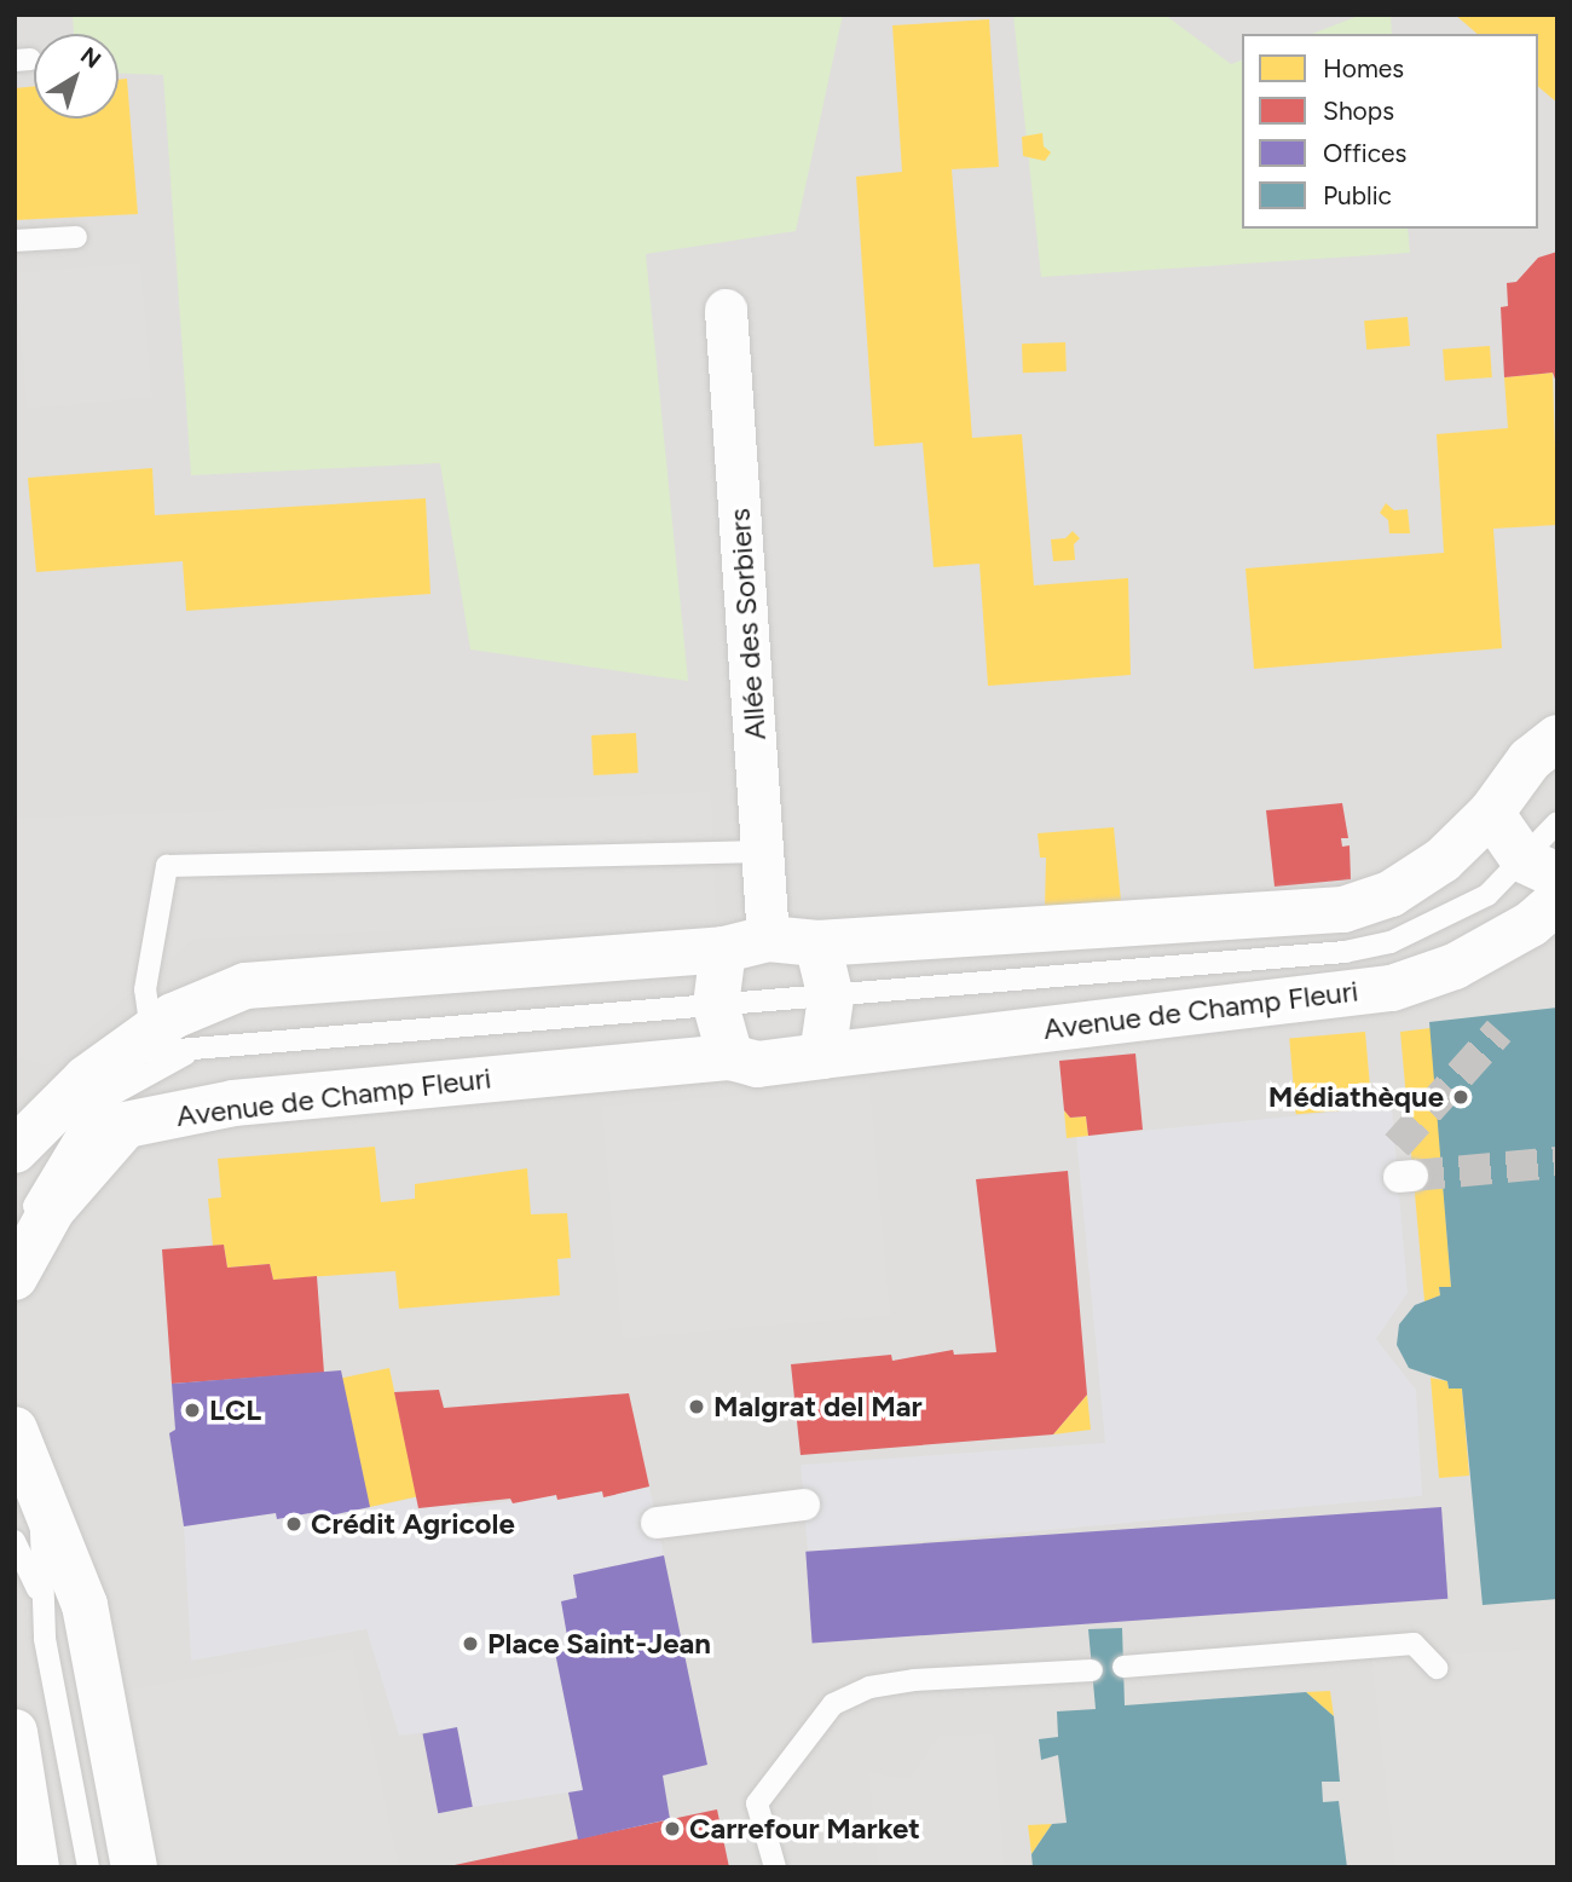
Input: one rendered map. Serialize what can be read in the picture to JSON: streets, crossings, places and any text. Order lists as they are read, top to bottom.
{
  "streets": {
    "street": ["Allée des Sorbiers", "Avenue de Champ Fleuri"]
  },
  "crossings": [
    ["Allée des Sorbiers", "Avenue de Champ Fleuri"]
  ],
  "places": [
    "Médiathèque",
    "Malgrat del Mar",
    "LCL",
    "Crédit Agricole",
    "Place Saint-Jean",
    "Carrefour Market"
  ],
  "legend": [
    "Homes",
    "Shops",
    "Offices",
    "Public"
  ],
  "north": "top right"
}
